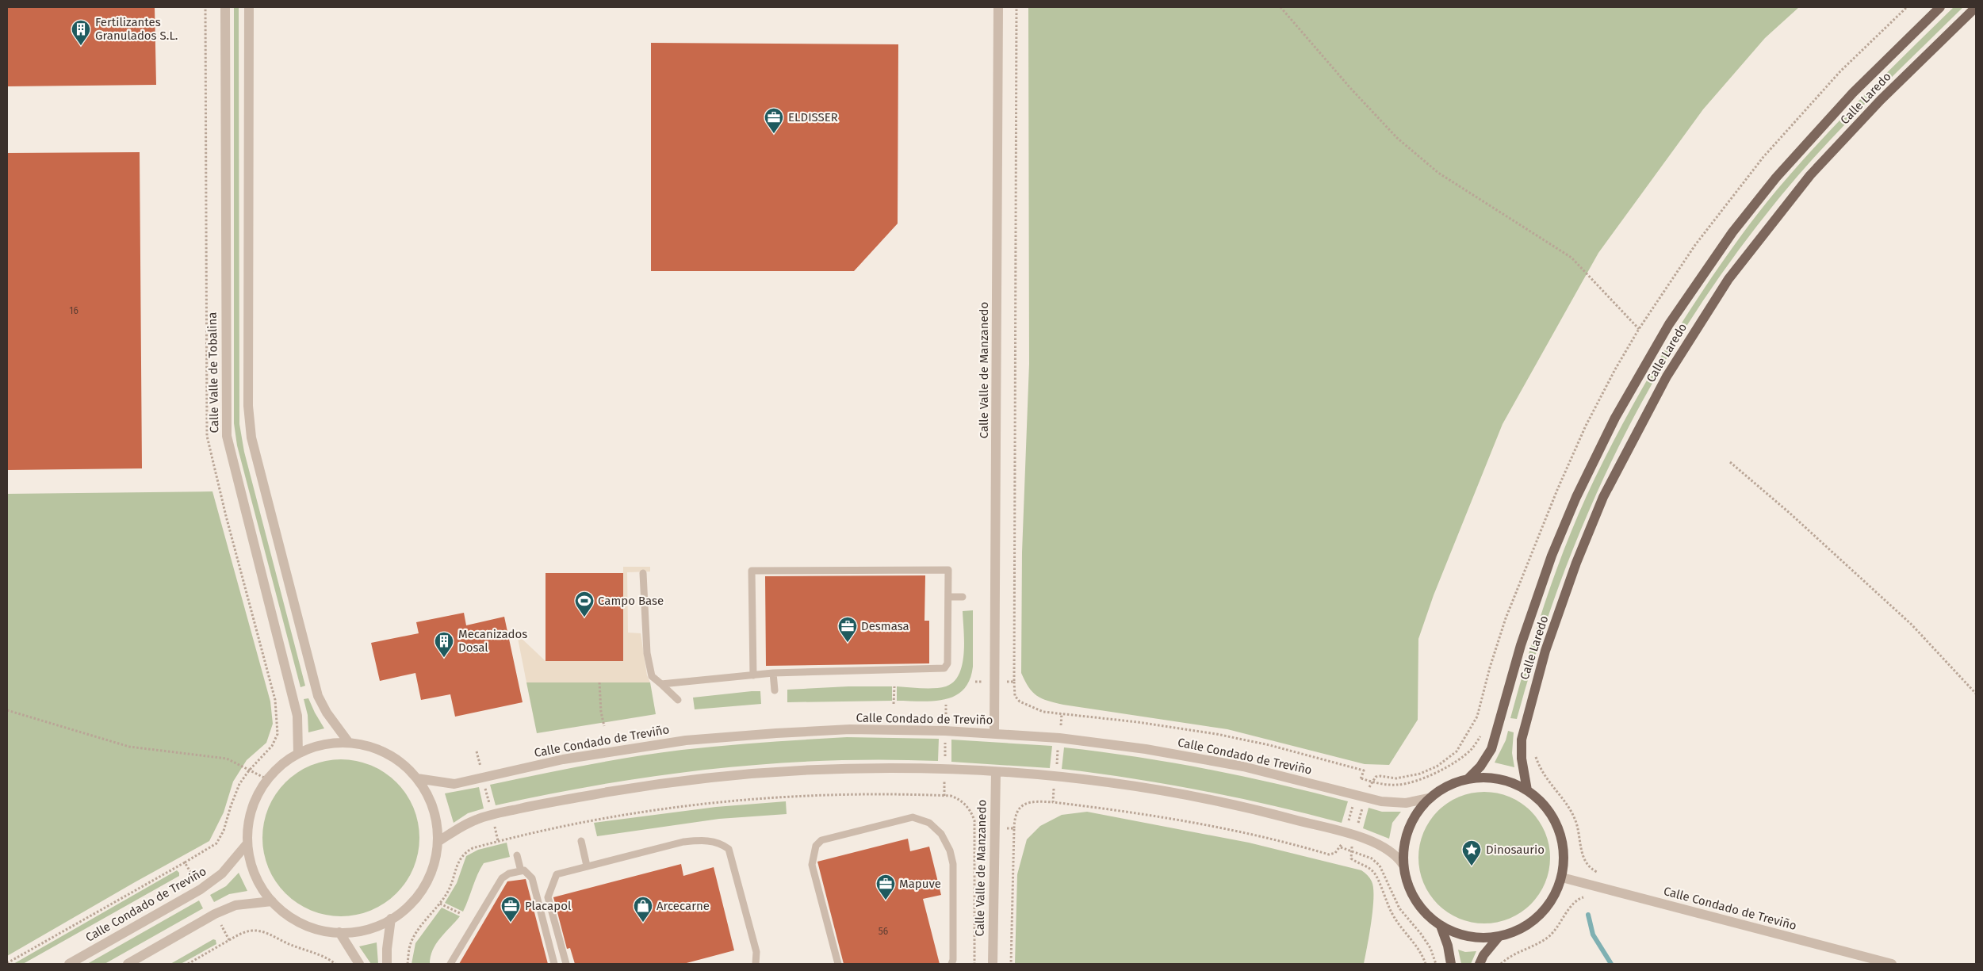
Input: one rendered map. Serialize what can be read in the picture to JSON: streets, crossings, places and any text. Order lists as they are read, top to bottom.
{
  "streets": {
    "main road": ["Calle Laredo"],
    "street": ["Calle Valle de Manzanedo", "Calle Valle de Tobalina", "Calle Condado de Treviño"]
  },
  "crossings": [
    ["Calle Valle de Manzanedo", "Calle Condado de Treviño"]
  ],
  "places": {
    "building": ["Fertilizantes Granulados S.L.", "Mecanizados Dosal"],
    "office": [
      "ELDISSER",
      "Desmasa",
      "Mapuve",
      "Placapol"
    ],
    "sports": ["Campo Base"],
    "place": ["Dinosaurio"],
    "shop": ["Arcecarne"]
  },
  "house_numbers": ["16", "56"]
}
